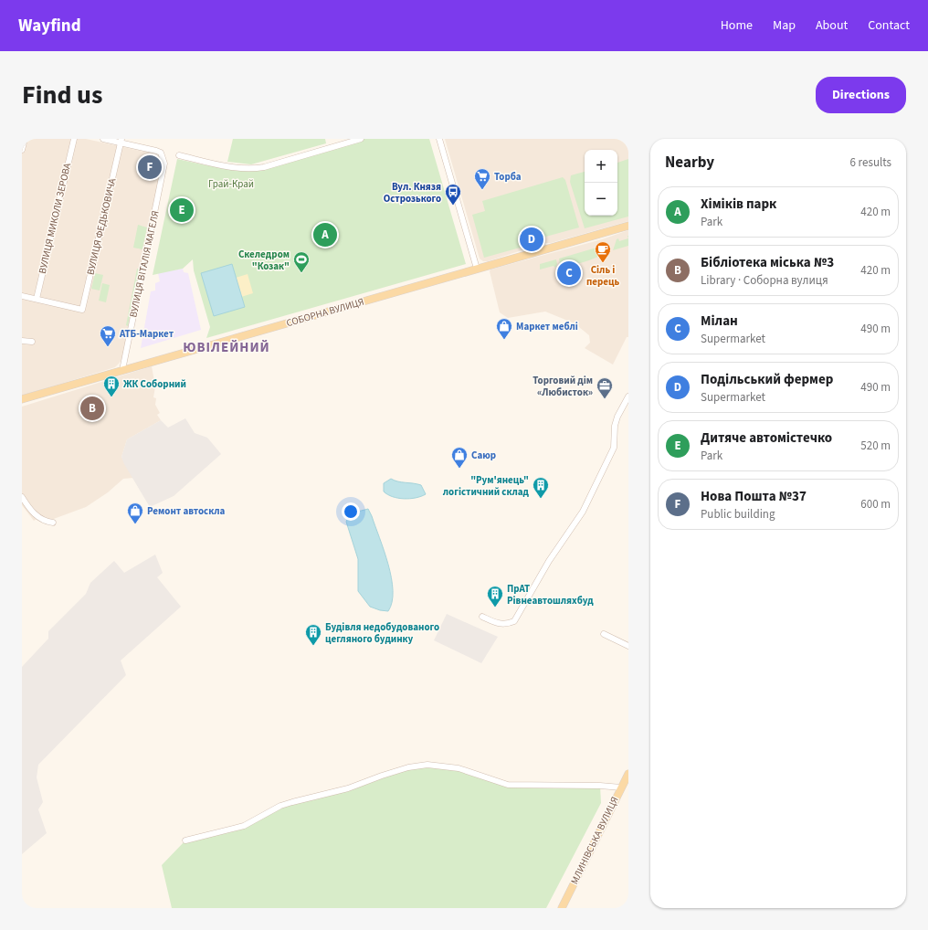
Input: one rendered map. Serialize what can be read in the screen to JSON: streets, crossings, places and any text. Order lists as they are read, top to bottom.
{
  "streets": {
    "main road": ["СОБОРНА ВУЛИЦЯ", "МЛИНІВСЬКА ВУЛИЦЯ"],
    "street": ["ВУЛИЦЯ МИКОЛИ ЗЕРОВА", "ВУЛИЦЯ ФЕДЬКОВИЧА", "ВУЛИЦЯ ВІТАЛІЯ МАГЕЛЯ"]
  },
  "crossings": [
    ["ВУЛИЦЯ МИКОЛИ ЗЕРОВА", "ВУЛИЦЯ ФЕДЬКОВИЧА"],
    ["ВУЛИЦЯ ФЕДЬКОВИЧА", "ВУЛИЦЯ ВІТАЛІЯ МАГЕЛЯ"],
    ["ВУЛИЦЯ ВІТАЛІЯ МАГЕЛЯ", "СОБОРНА ВУЛИЦЯ"]
  ],
  "districts": ["ЮВІЛЕЙНИЙ"],
  "parks": ["Грай-Край"],
  "places": {
    "supermarket": ["Торба", "АТБ-Маркет"],
    "bus stop": ["Вул. Князя Острозького"],
    "cafe": ["Сіль і перець"],
    "sports": ["Скеледром \"Козак\""],
    "shop": ["Маркет меблі", "Саюр", "Ремонт автоскла"],
    "building": [
      "ЖК Соборний",
      "\"Рум'янець\" логістичний склад",
      "ПрАТ Рівнеавтошляхбуд",
      "Будівля недобудованого цегляного будинку"
    ],
    "office": ["Торговий дім «Любисток»"]
  },
  "page": {
    "header": "Wayfind",
    "nav": [
      "Home",
      "Map",
      "About",
      "Contact"
    ],
    "title": "Find us",
    "buttons": "Directions",
    "heading": ["Nearby", "6 results"],
    "map_buttons": ["+", "−"],
    "pins": [
      "F",
      "E",
      "A",
      "D",
      "C",
      "B"
    ],
    "list": [
      {
        "mark": "A",
        "name": "Хіміків парк",
        "note": "Park",
        "value": "420 m"
      },
      {
        "mark": "B",
        "name": "Бібліотека міська №3",
        "note": "Library · Соборна вулиця",
        "value": "420 m"
      },
      {
        "mark": "C",
        "name": "Мілан",
        "note": "Supermarket",
        "value": "490 m"
      },
      {
        "mark": "D",
        "name": "Подільський фермер",
        "note": "Supermarket",
        "value": "490 m"
      },
      {
        "mark": "E",
        "name": "Дитяче автомістечко",
        "note": "Park",
        "value": "520 m"
      },
      {
        "mark": "F",
        "name": "Нова Пошта №37",
        "note": "Public building",
        "value": "600 m"
      }
    ]
  }
}
